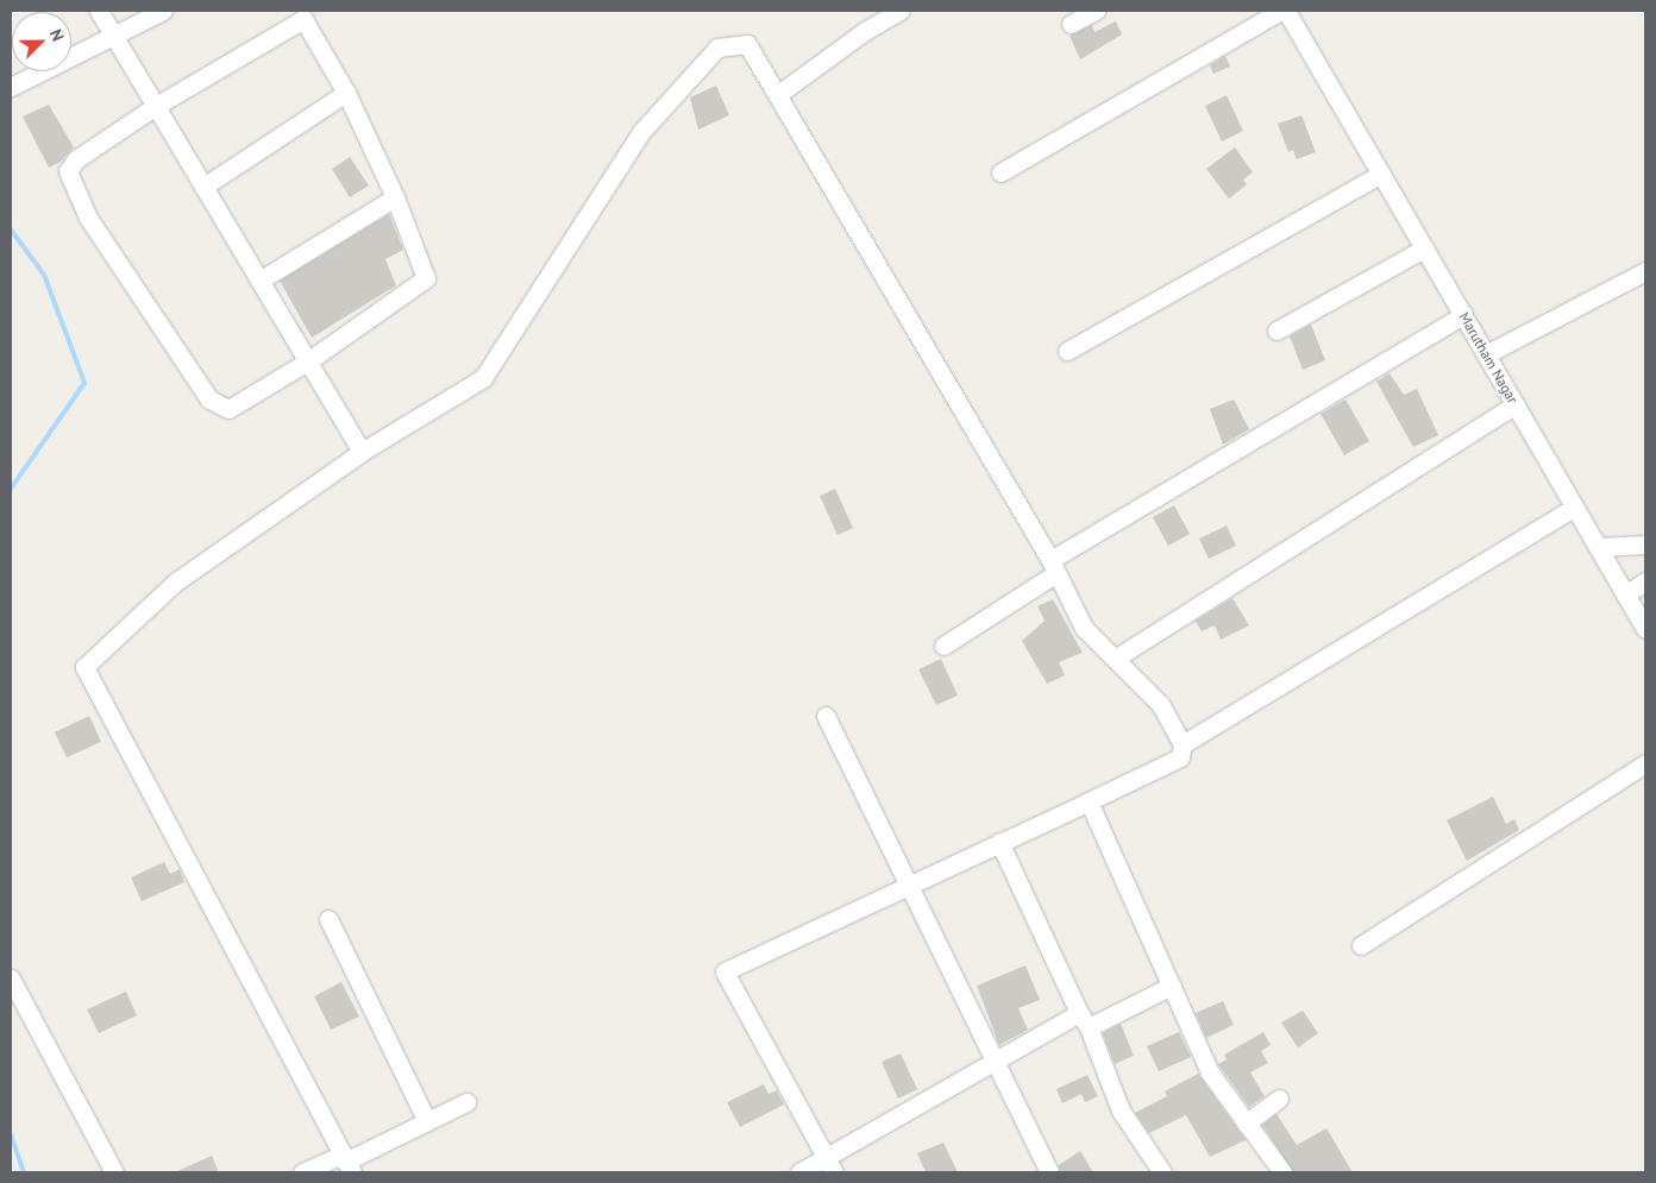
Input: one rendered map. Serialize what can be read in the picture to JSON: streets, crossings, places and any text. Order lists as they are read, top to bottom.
{
  "streets": {
    "street": ["Marutham Nagar"]
  },
  "north": "top right"
}
